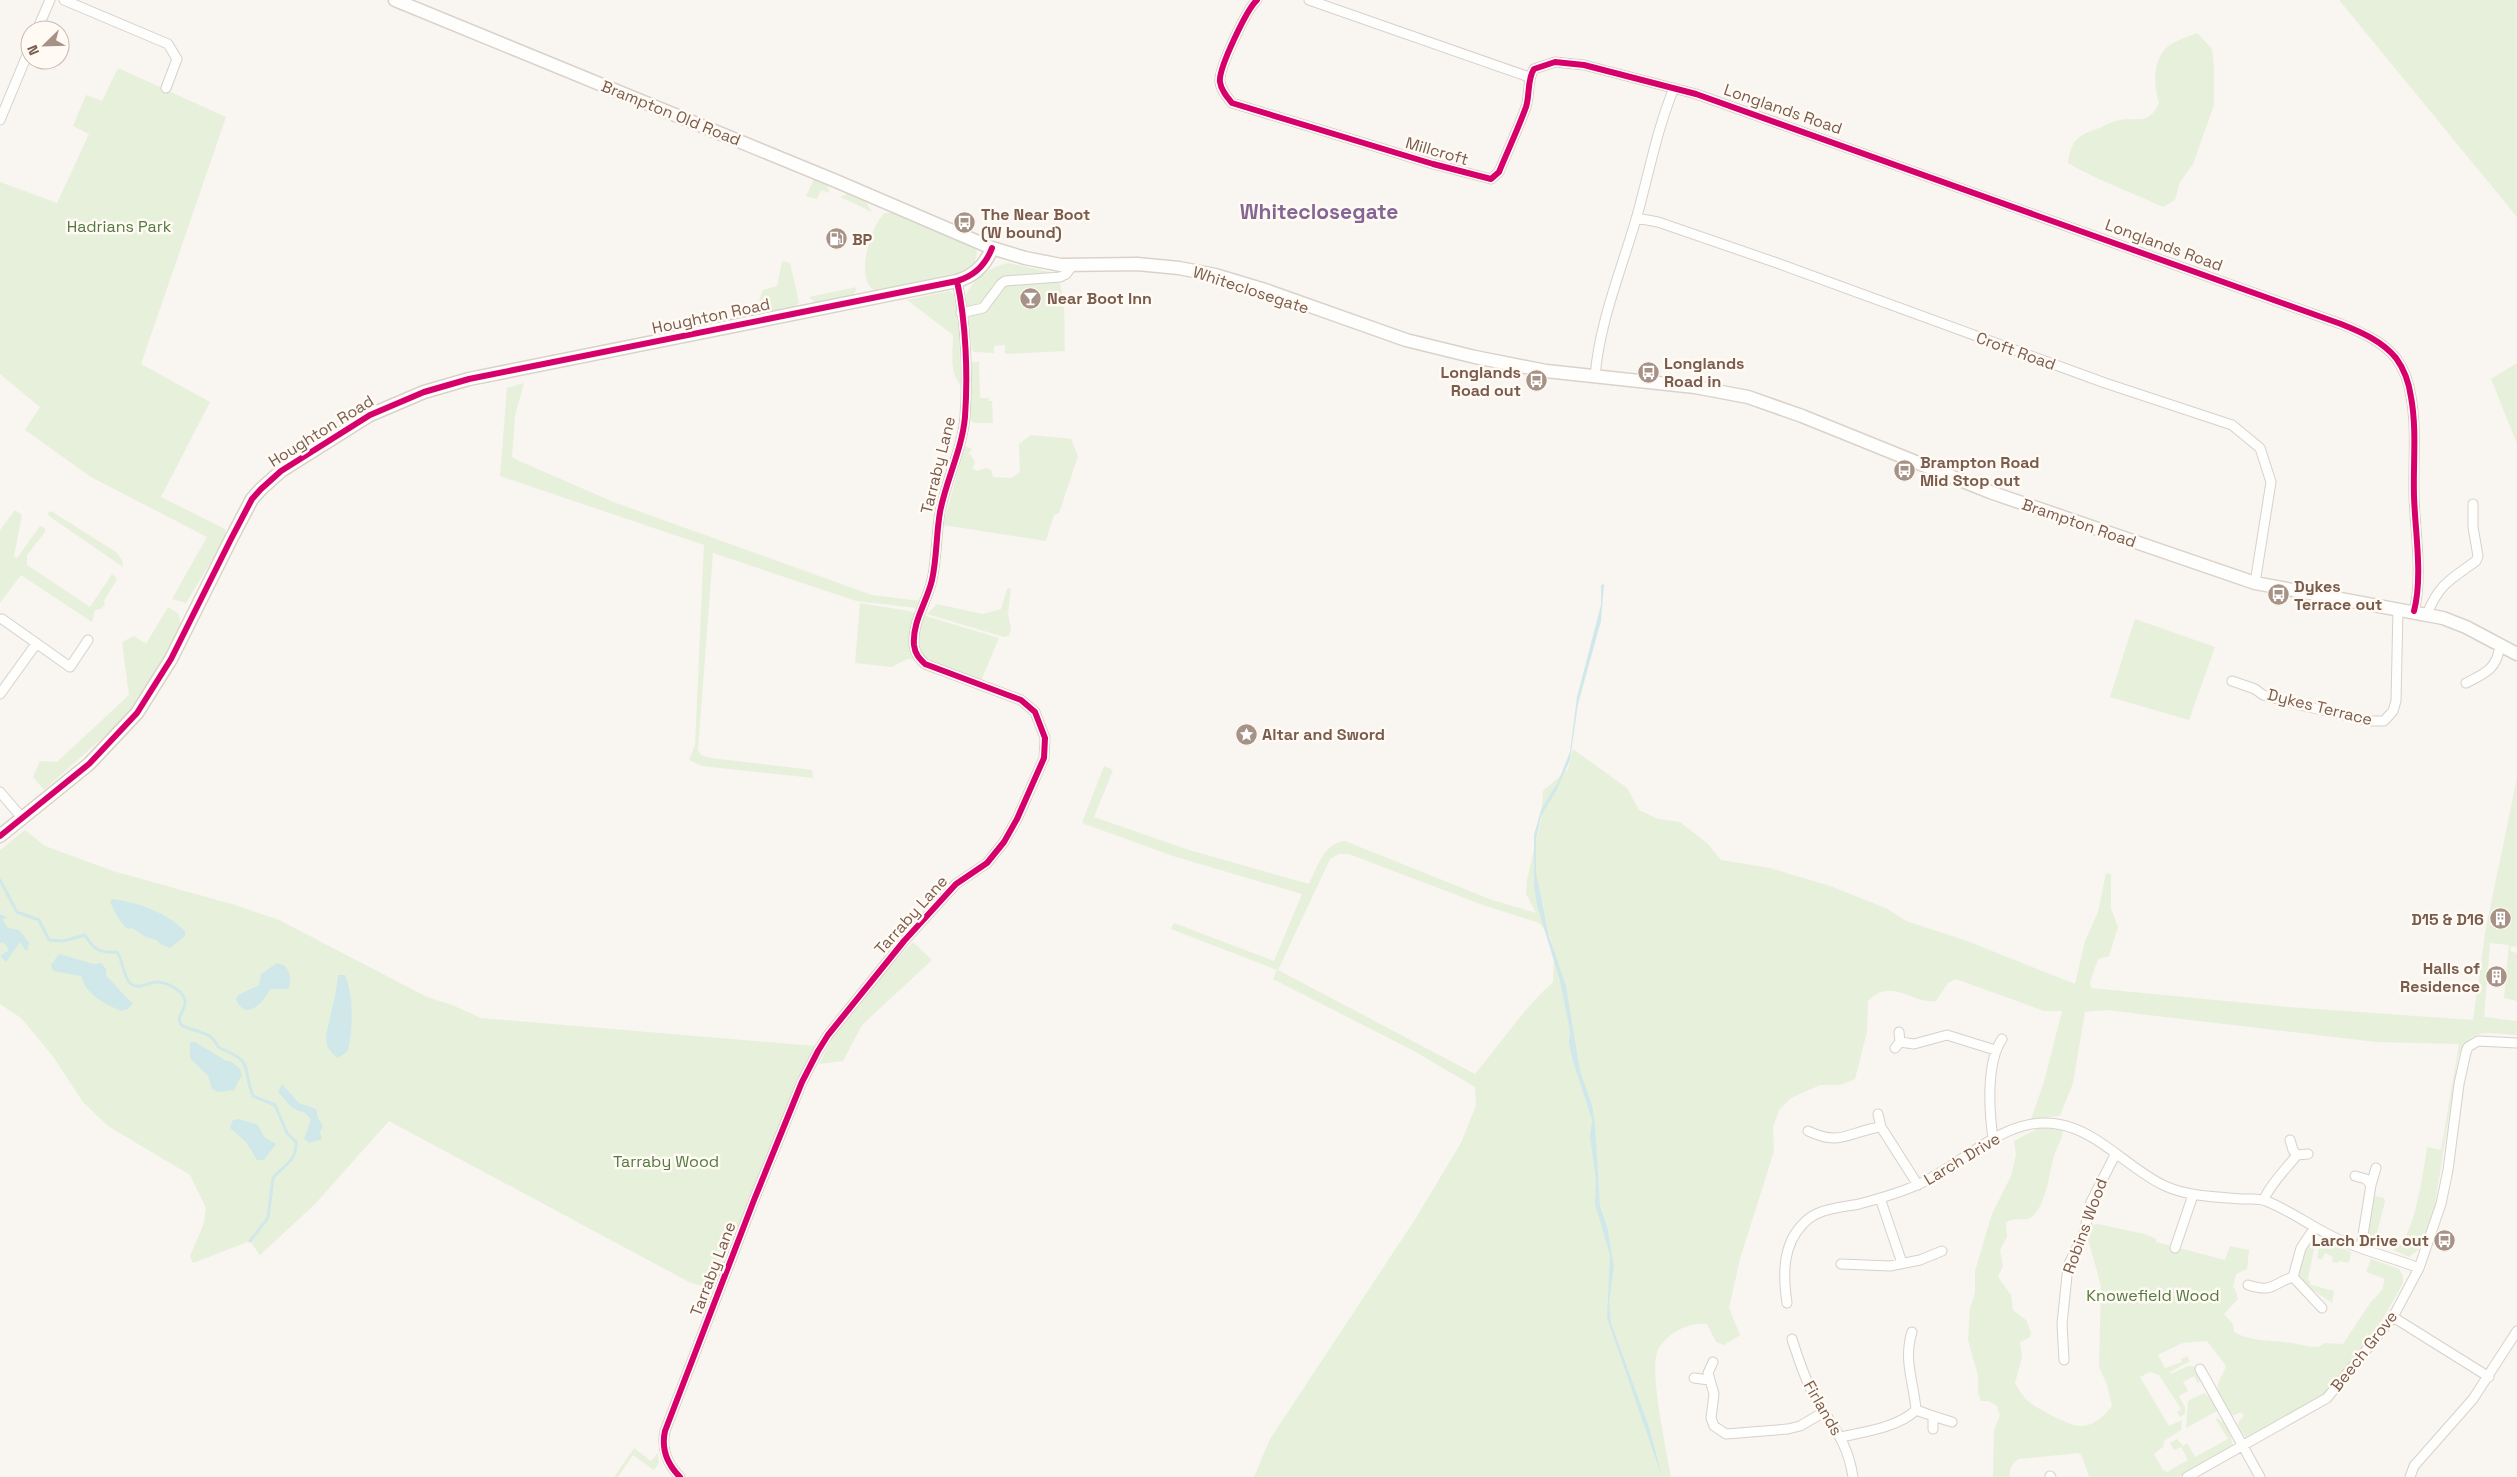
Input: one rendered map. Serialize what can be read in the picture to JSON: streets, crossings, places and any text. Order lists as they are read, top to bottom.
{
  "streets": {
    "main road": [
      "Brampton Old Road",
      "Whiteclosegate",
      "Houghton Road",
      "Brampton Road"
    ],
    "street": [
      "Longlands Road",
      "Millcroft",
      "Croft Road",
      "Tarraby Lane",
      "Dykes Terrace",
      "Larch Drive",
      "Robins Wood",
      "Beech Grove",
      "Firlands"
    ]
  },
  "crossings": [
    ["Longlands Road", "Brampton Road"],
    ["Brampton Old Road", "Whiteclosegate"],
    ["Whiteclosegate", "Houghton Road"],
    ["Whiteclosegate", "Brampton Road"],
    ["Houghton Road", "Tarraby Lane"],
    ["Croft Road", "Brampton Road"],
    ["Brampton Road", "Dykes Terrace"],
    ["Larch Drive", "Robins Wood"],
    ["Larch Drive", "Beech Grove"]
  ],
  "districts": ["Whiteclosegate"],
  "parks": ["Hadrians Park", "Tarraby Wood", "Knowefield Wood"],
  "places": {
    "bus stop": [
      "The Near Boot (W bound)",
      "Longlands Road in",
      "Longlands Road out",
      "Brampton Road Mid Stop out",
      "Dykes Terrace out",
      "Larch Drive out"
    ],
    "fuel station": ["BP"],
    "bar": ["Near Boot Inn"],
    "place": ["Altar and Sword"],
    "building": ["D15 & D16", "Halls of Residence"]
  },
  "north": "bottom left"
}
